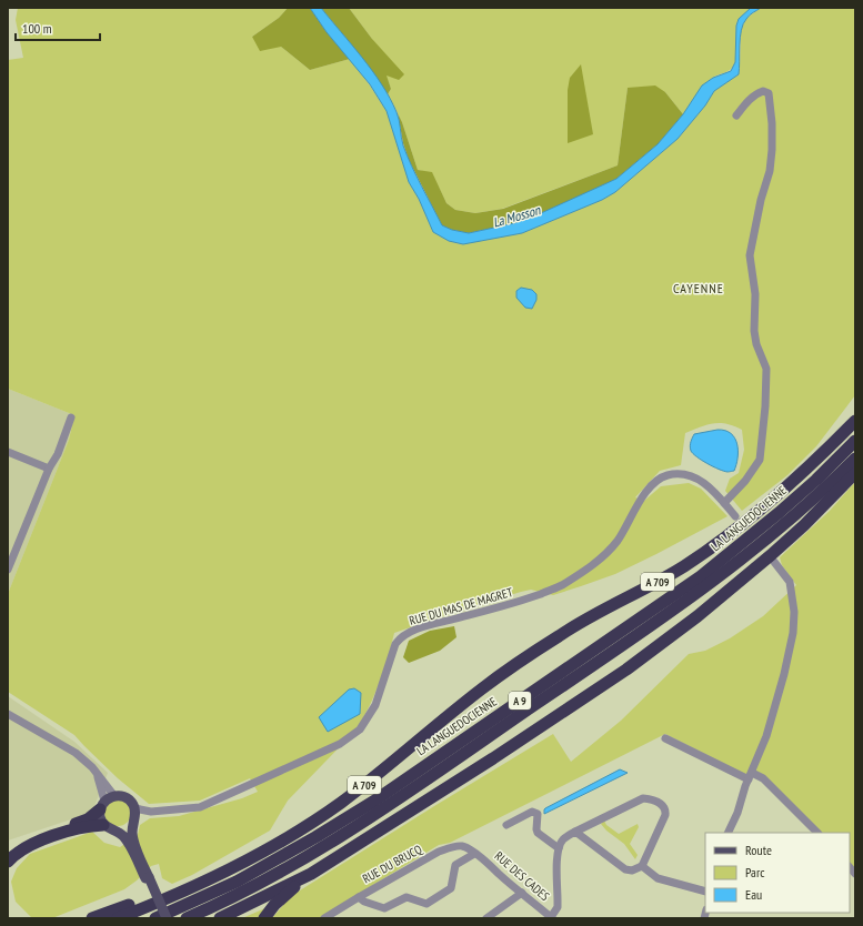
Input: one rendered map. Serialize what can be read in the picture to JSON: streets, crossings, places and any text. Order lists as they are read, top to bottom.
{
  "streets": {
    "highway": ["LA LANGUEDOCIENNE", "A 709", "A 9"],
    "street": ["RUE DU MAS DE MAGRET", "RUE DU BRUCQ", "RUE DES CADES"]
  },
  "crossings": [
    ["RUE DU BRUCQ", "RUE DES CADES"]
  ],
  "districts": ["CAYENNE"],
  "water": ["La Mosson"],
  "legend": ["Route", "Parc", "Eau"],
  "scale_bar": "100 m"
}
